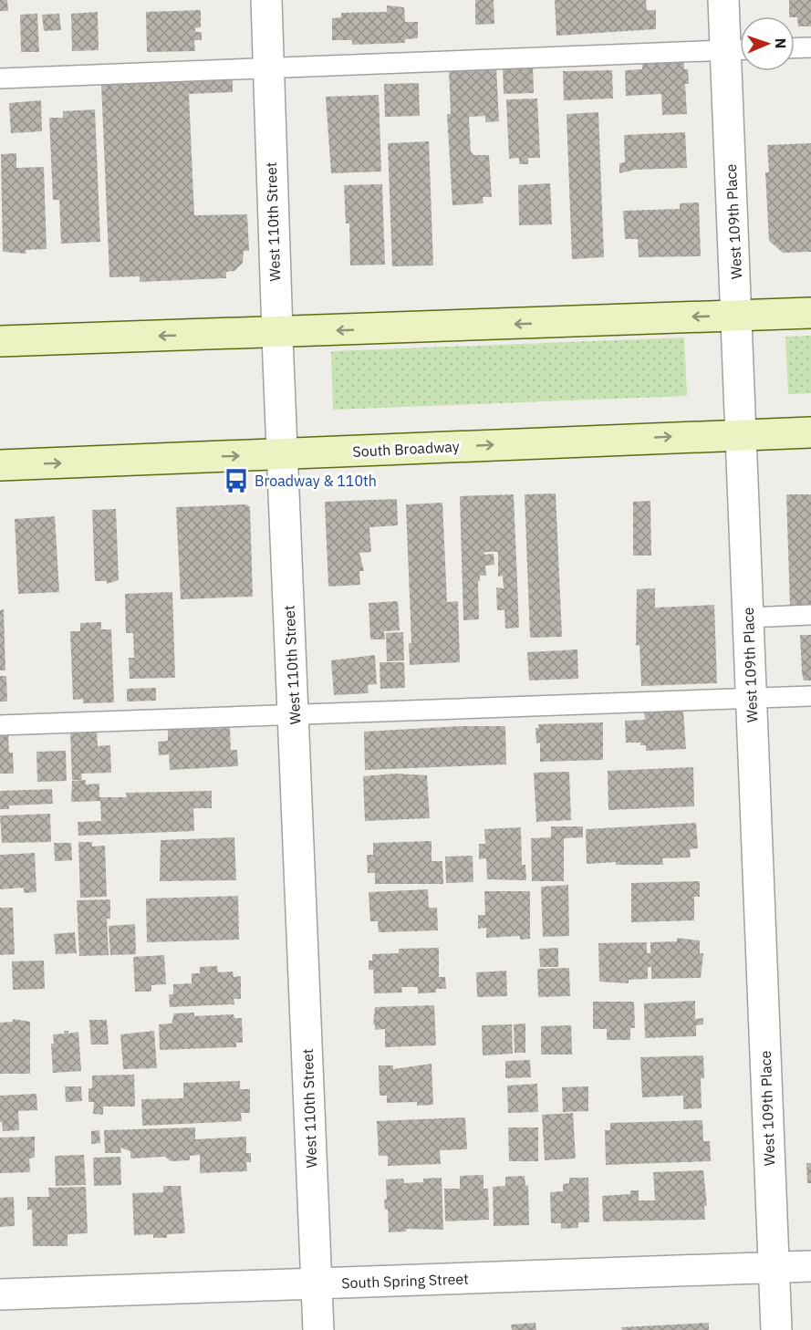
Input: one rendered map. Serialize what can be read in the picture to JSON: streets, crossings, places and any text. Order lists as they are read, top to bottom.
{
  "streets": {
    "main road": ["South Broadway"],
    "street": ["West 110th Street", "West 109th Place", "South Spring Street"]
  },
  "crossings": [
    ["West 110th Street", "South Broadway"],
    ["West 110th Street", "South Spring Street"],
    ["West 109th Place", "South Broadway"],
    ["West 109th Place", "South Spring Street"]
  ],
  "places": {
    "bus stop": ["Broadway & 110th"]
  },
  "north": "right"
}
